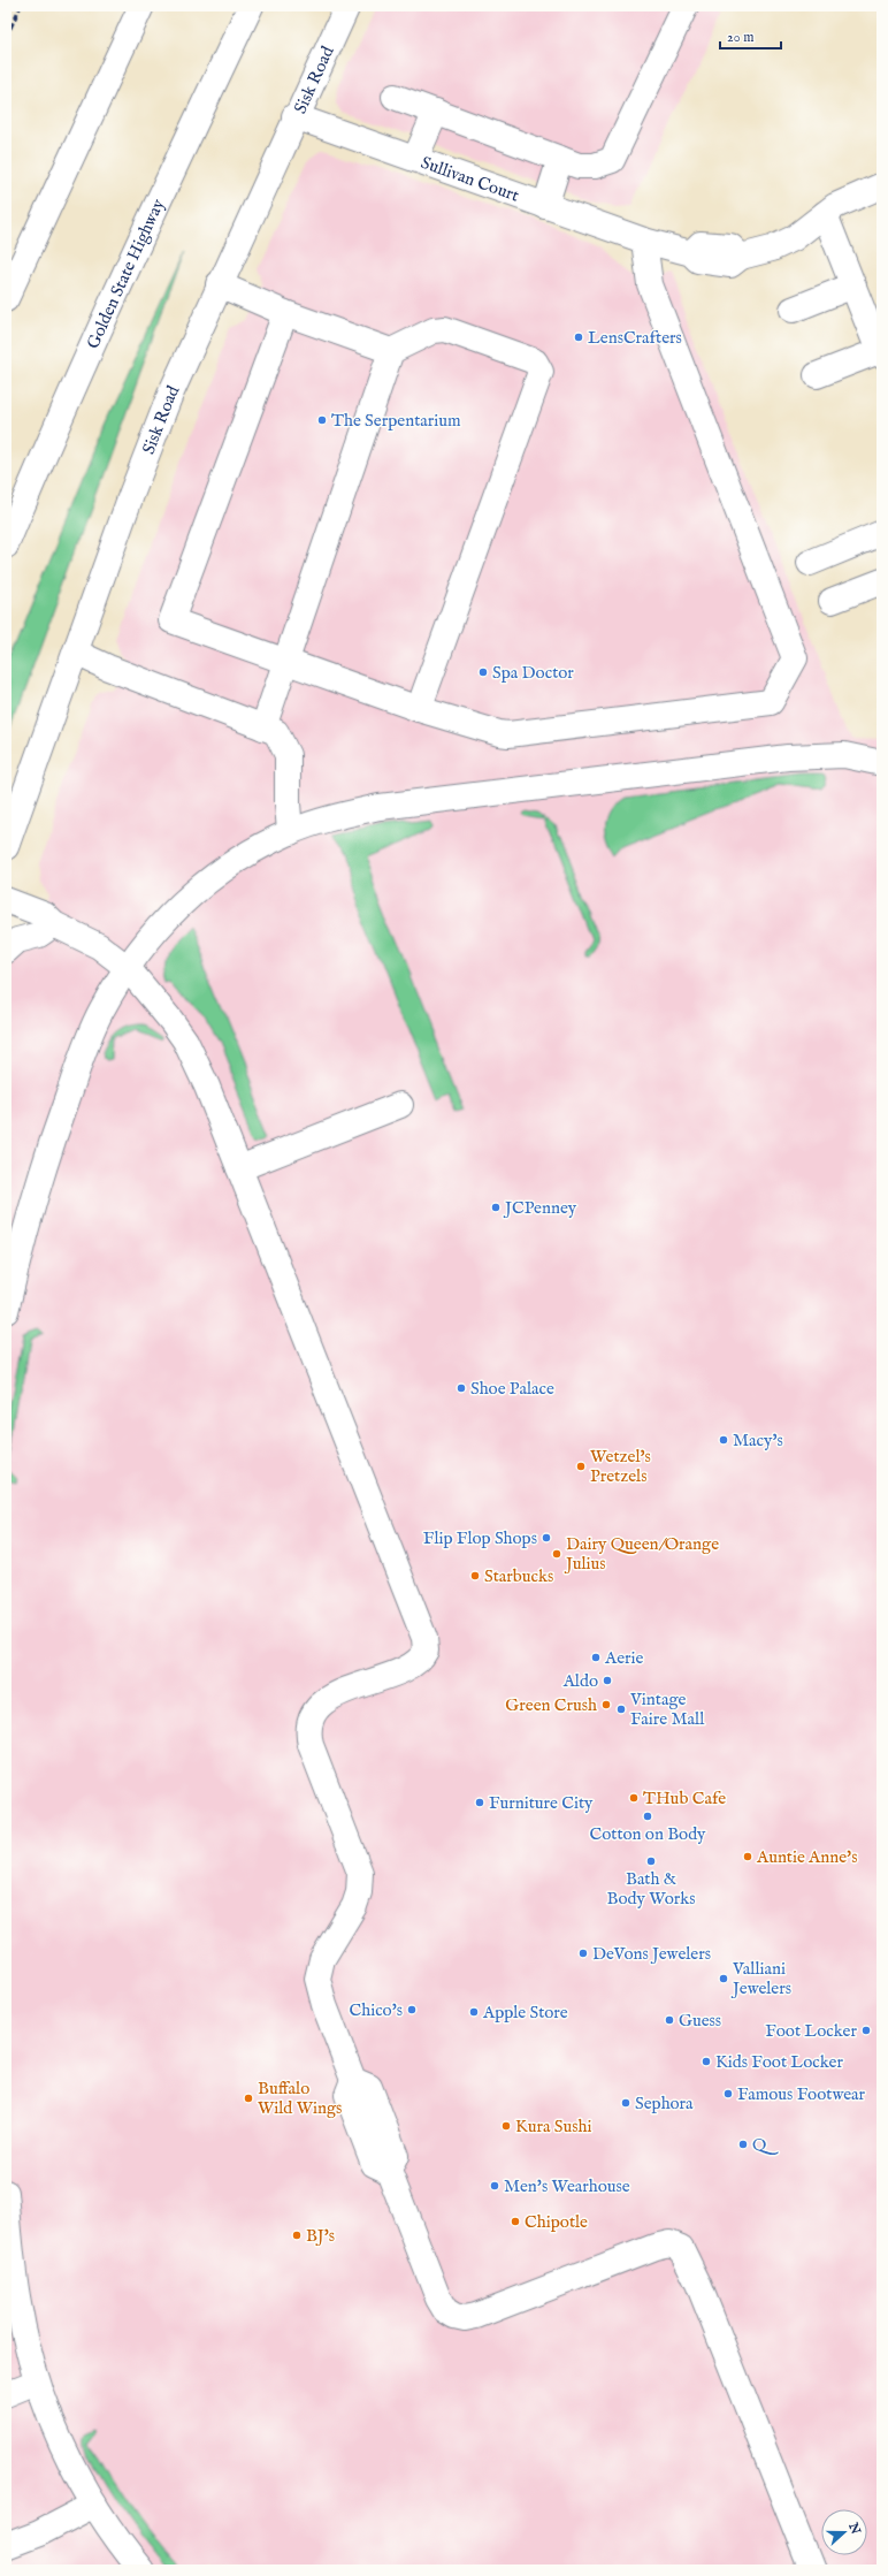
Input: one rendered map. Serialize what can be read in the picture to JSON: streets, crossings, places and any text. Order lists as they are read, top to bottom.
{
  "streets": {
    "main road": ["Sisk Road", "Sullivan Court", "Golden State Highway"]
  },
  "crossings": [
    ["Sisk Road", "Sullivan Court"]
  ],
  "places": [
    "LensCrafters",
    "The Serpentarium",
    "Spa Doctor",
    "JCPenney",
    "Shoe Palace",
    "Macy's",
    "Wetzel's Pretzels",
    "Flip Flop Shops",
    "Dairy Queen/Orange Julius",
    "Starbucks",
    "Aerie",
    "Aldo",
    "Green Crush",
    "Vintage Faire Mall",
    "THub Cafe",
    "Furniture City",
    "Cotton on Body",
    "Auntie Anne's",
    "Bath & Body Works",
    "DeVons Jewelers",
    "Valliani Jewelers",
    "Chico's",
    "Apple Store",
    "Guess",
    "Foot Locker",
    "Kids Foot Locker",
    "Famous Footwear",
    "Buffalo Wild Wings",
    "Sephora",
    "Kura Sushi",
    "Q",
    "Men's Wearhouse",
    "Chipotle",
    "BJ's"
  ],
  "scale_bar": "20 m",
  "north": "right"
}
